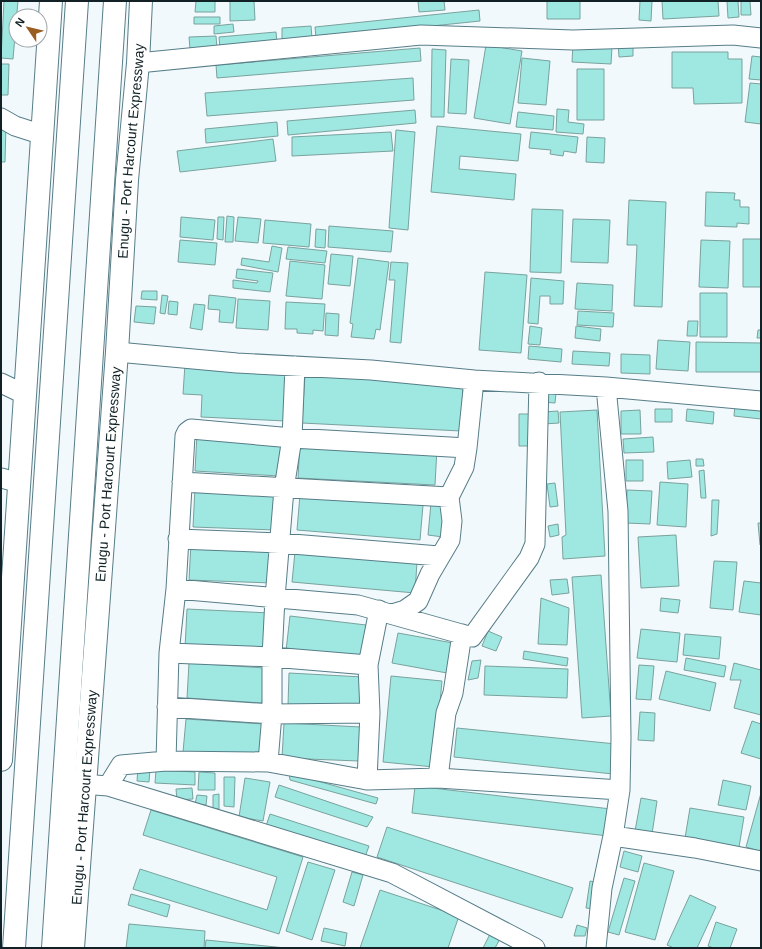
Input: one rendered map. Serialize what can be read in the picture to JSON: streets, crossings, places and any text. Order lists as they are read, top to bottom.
{
  "streets": {
    "main road": ["Enugu - Port Harcourt Expressway"]
  },
  "north": "top left"
}
